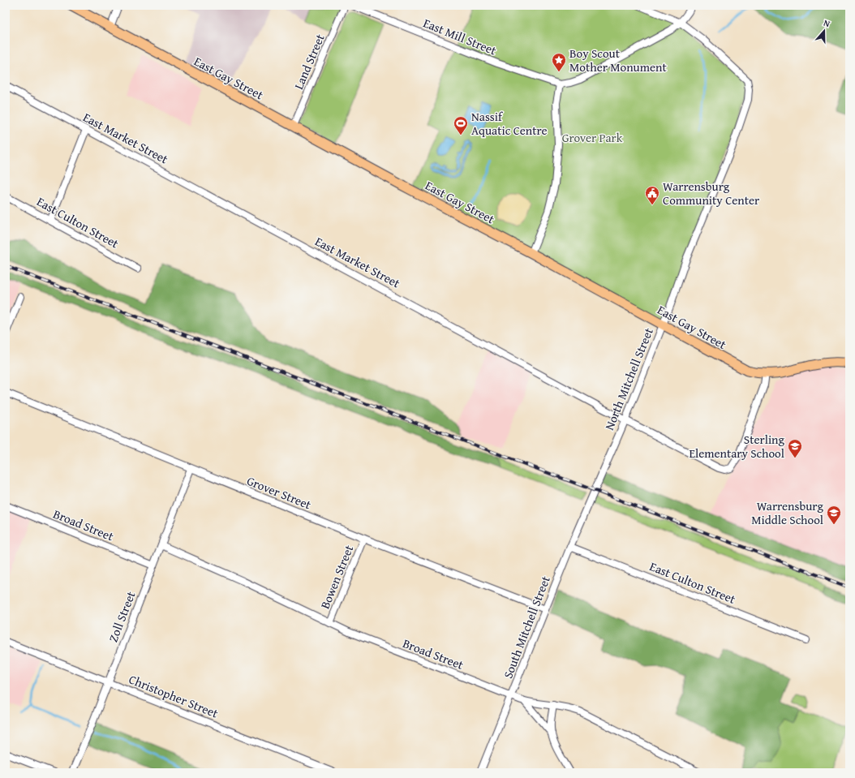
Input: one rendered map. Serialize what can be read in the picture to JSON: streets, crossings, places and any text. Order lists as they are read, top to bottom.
{
  "streets": {
    "main road": ["East Gay Street"],
    "street": [
      "East Mill Street",
      "Land Street",
      "East Market Street",
      "East Culton Street",
      "North Mitchell Street",
      "Grover Street",
      "Broad Street",
      "Bowen Street",
      "Zoll Street",
      "South Mitchell Street",
      "Christopher Street"
    ]
  },
  "crossings": [
    ["Land Street", "East Gay Street"],
    ["East Gay Street", "East Market Street"],
    ["East Gay Street", "North Mitchell Street"],
    ["East Market Street", "North Mitchell Street"],
    ["East Culton Street", "South Mitchell Street"],
    ["North Mitchell Street", "South Mitchell Street"],
    ["Grover Street", "Bowen Street"],
    ["Grover Street", "Zoll Street"],
    ["Grover Street", "South Mitchell Street"],
    ["Broad Street", "Bowen Street"],
    ["Broad Street", "Zoll Street"],
    ["Broad Street", "South Mitchell Street"],
    ["Zoll Street", "Christopher Street"]
  ],
  "parks": ["Grover Park"],
  "places": {
    "place": ["Boy Scout Mother Monument"],
    "sports": ["Nassif Aquatic Centre"],
    "public building": ["Warrensburg Community Center"],
    "school or university": ["Sterling Elementary School", "Warrensburg Middle School"]
  },
  "north": "top"
}
